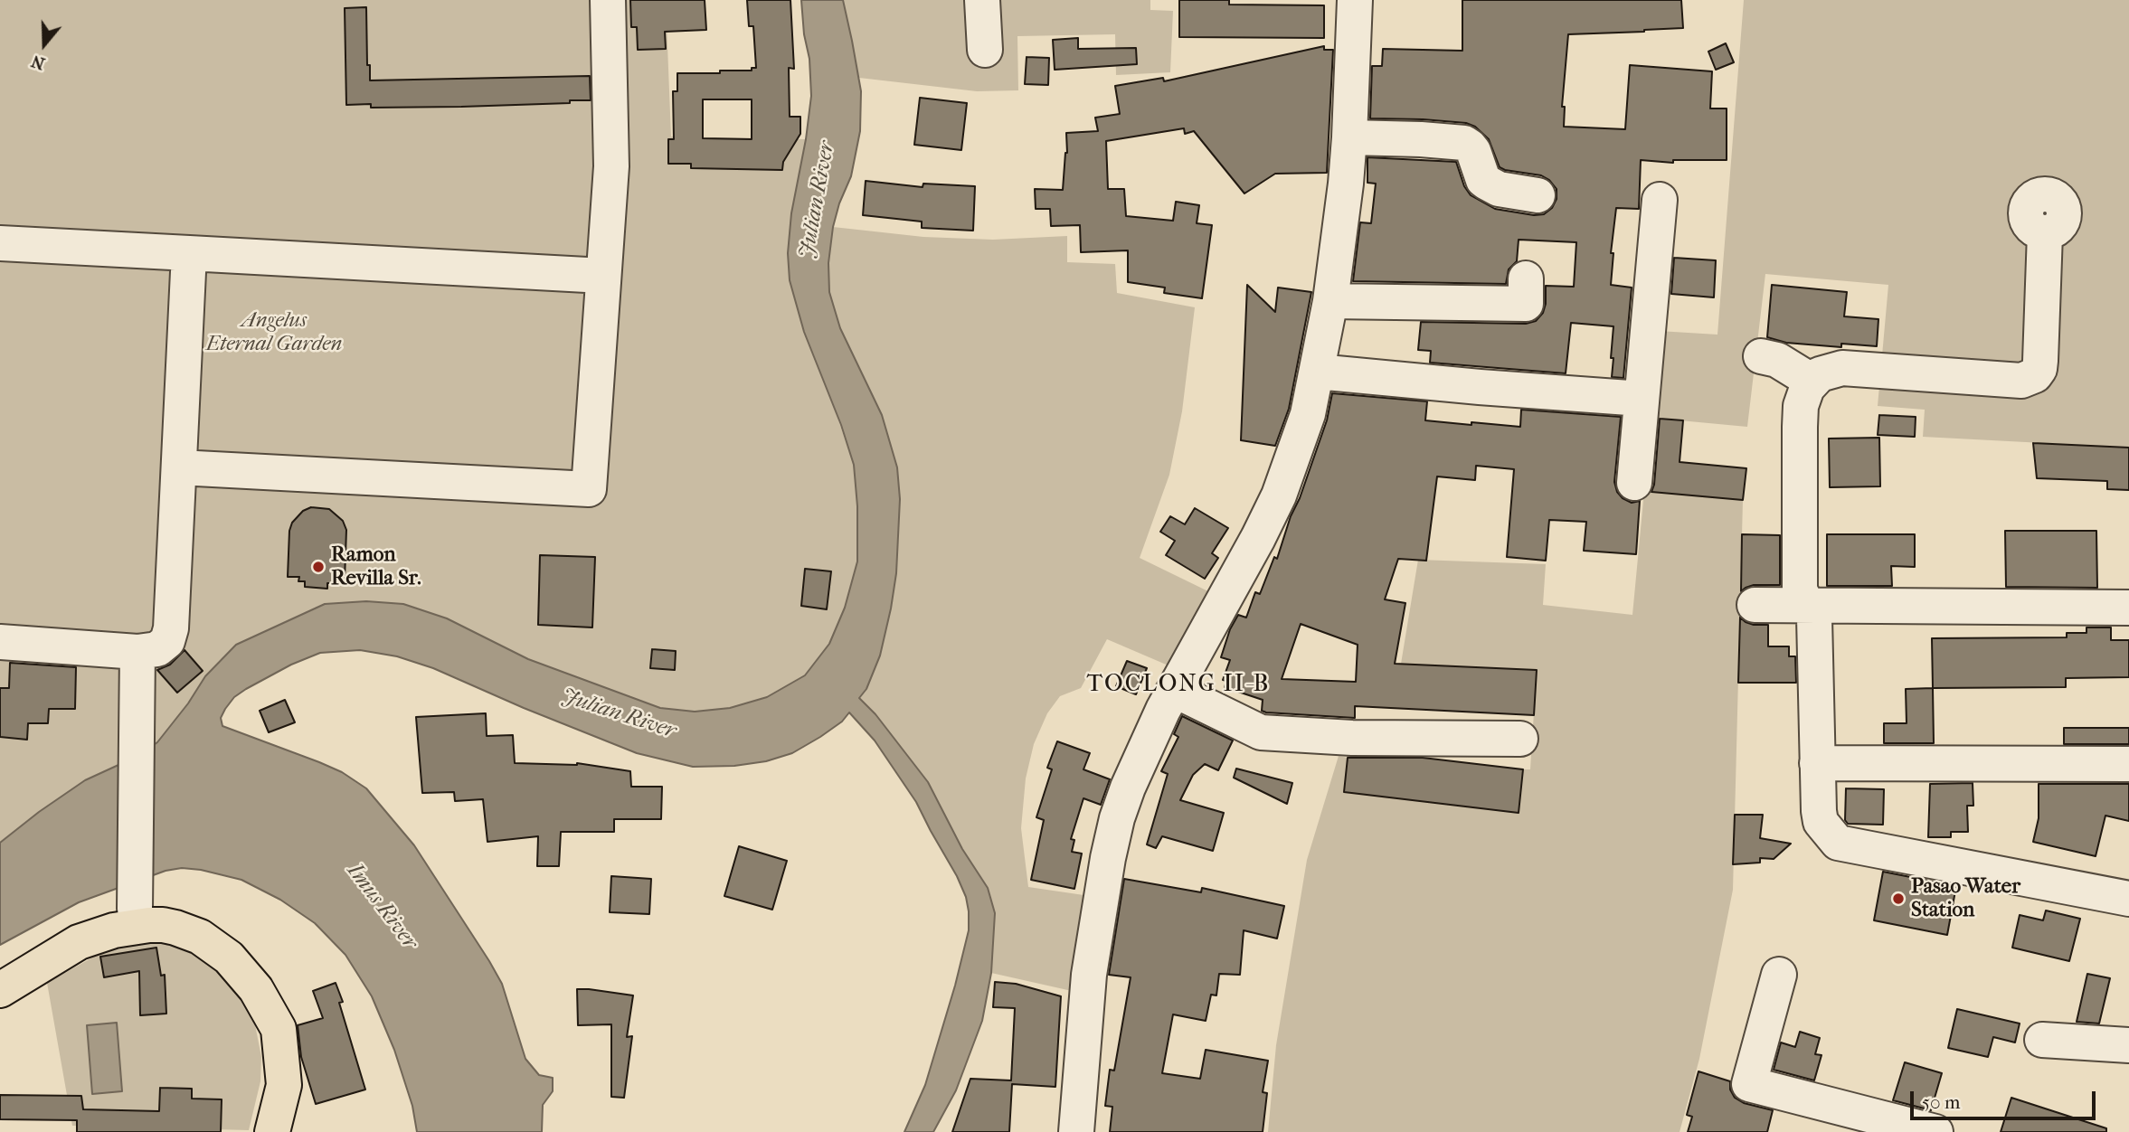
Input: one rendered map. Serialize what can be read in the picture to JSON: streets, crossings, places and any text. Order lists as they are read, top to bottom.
{
  "districts": ["TOCLONG II-B"],
  "water": ["Julian River", "Imus River"],
  "parks": ["Angelus Eternal Garden"],
  "places": ["Ramon Revilla Sr.", "Pasao Water Station"],
  "scale_bar": "50 m",
  "north": "bottom"
}
